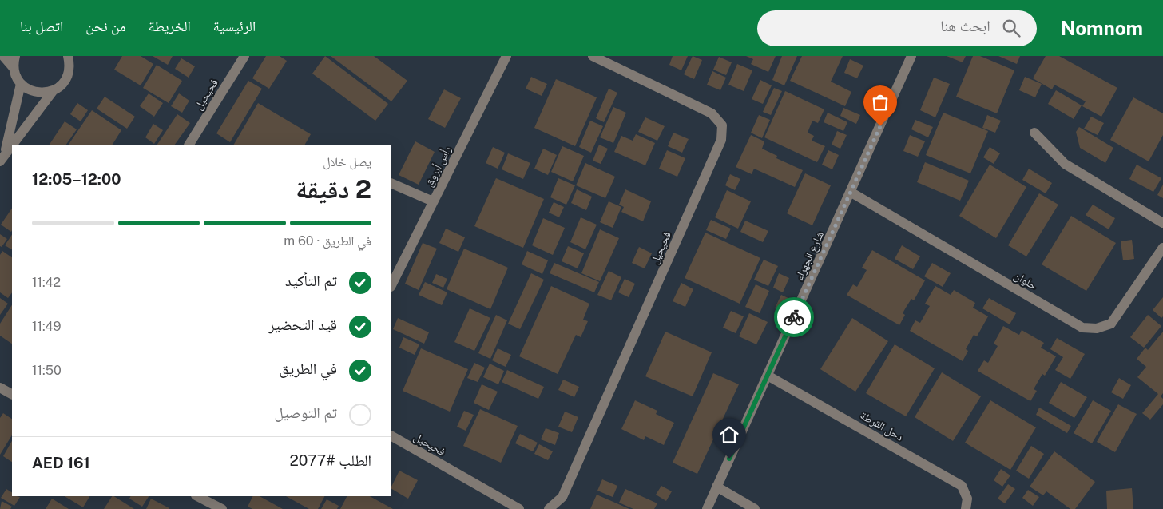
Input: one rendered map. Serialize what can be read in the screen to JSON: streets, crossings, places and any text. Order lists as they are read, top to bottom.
{
  "streets": {
    "street": [
      "فحيحيل",
      "رأس أبروق",
      "شارع الجهراء",
      "حلوان",
      "دحل القرطة"
    ]
  },
  "crossings": [
    ["شارع الجهراء", "حلوان"],
    ["شارع الجهراء", "دحل القرطة"]
  ],
  "page": {
    "header": "Nomnom",
    "search": "ابحث هنا",
    "nav": [
      "الرئيسية",
      "الخريطة",
      "من نحن",
      "اتصل بنا"
    ],
    "heading": ["2 دقيقة", "يصل خلال", "12:00–12:05"],
    "panel": ["الطلب #2077", "AED 161"],
    "bar": "في الطريق · 60 m",
    "list": [
      ["تم التأكيد", "11:42"],
      ["قيد التحضير", "11:49"],
      ["في الطريق", "11:50"],
      "تم التوصيل"
    ]
  }
}
